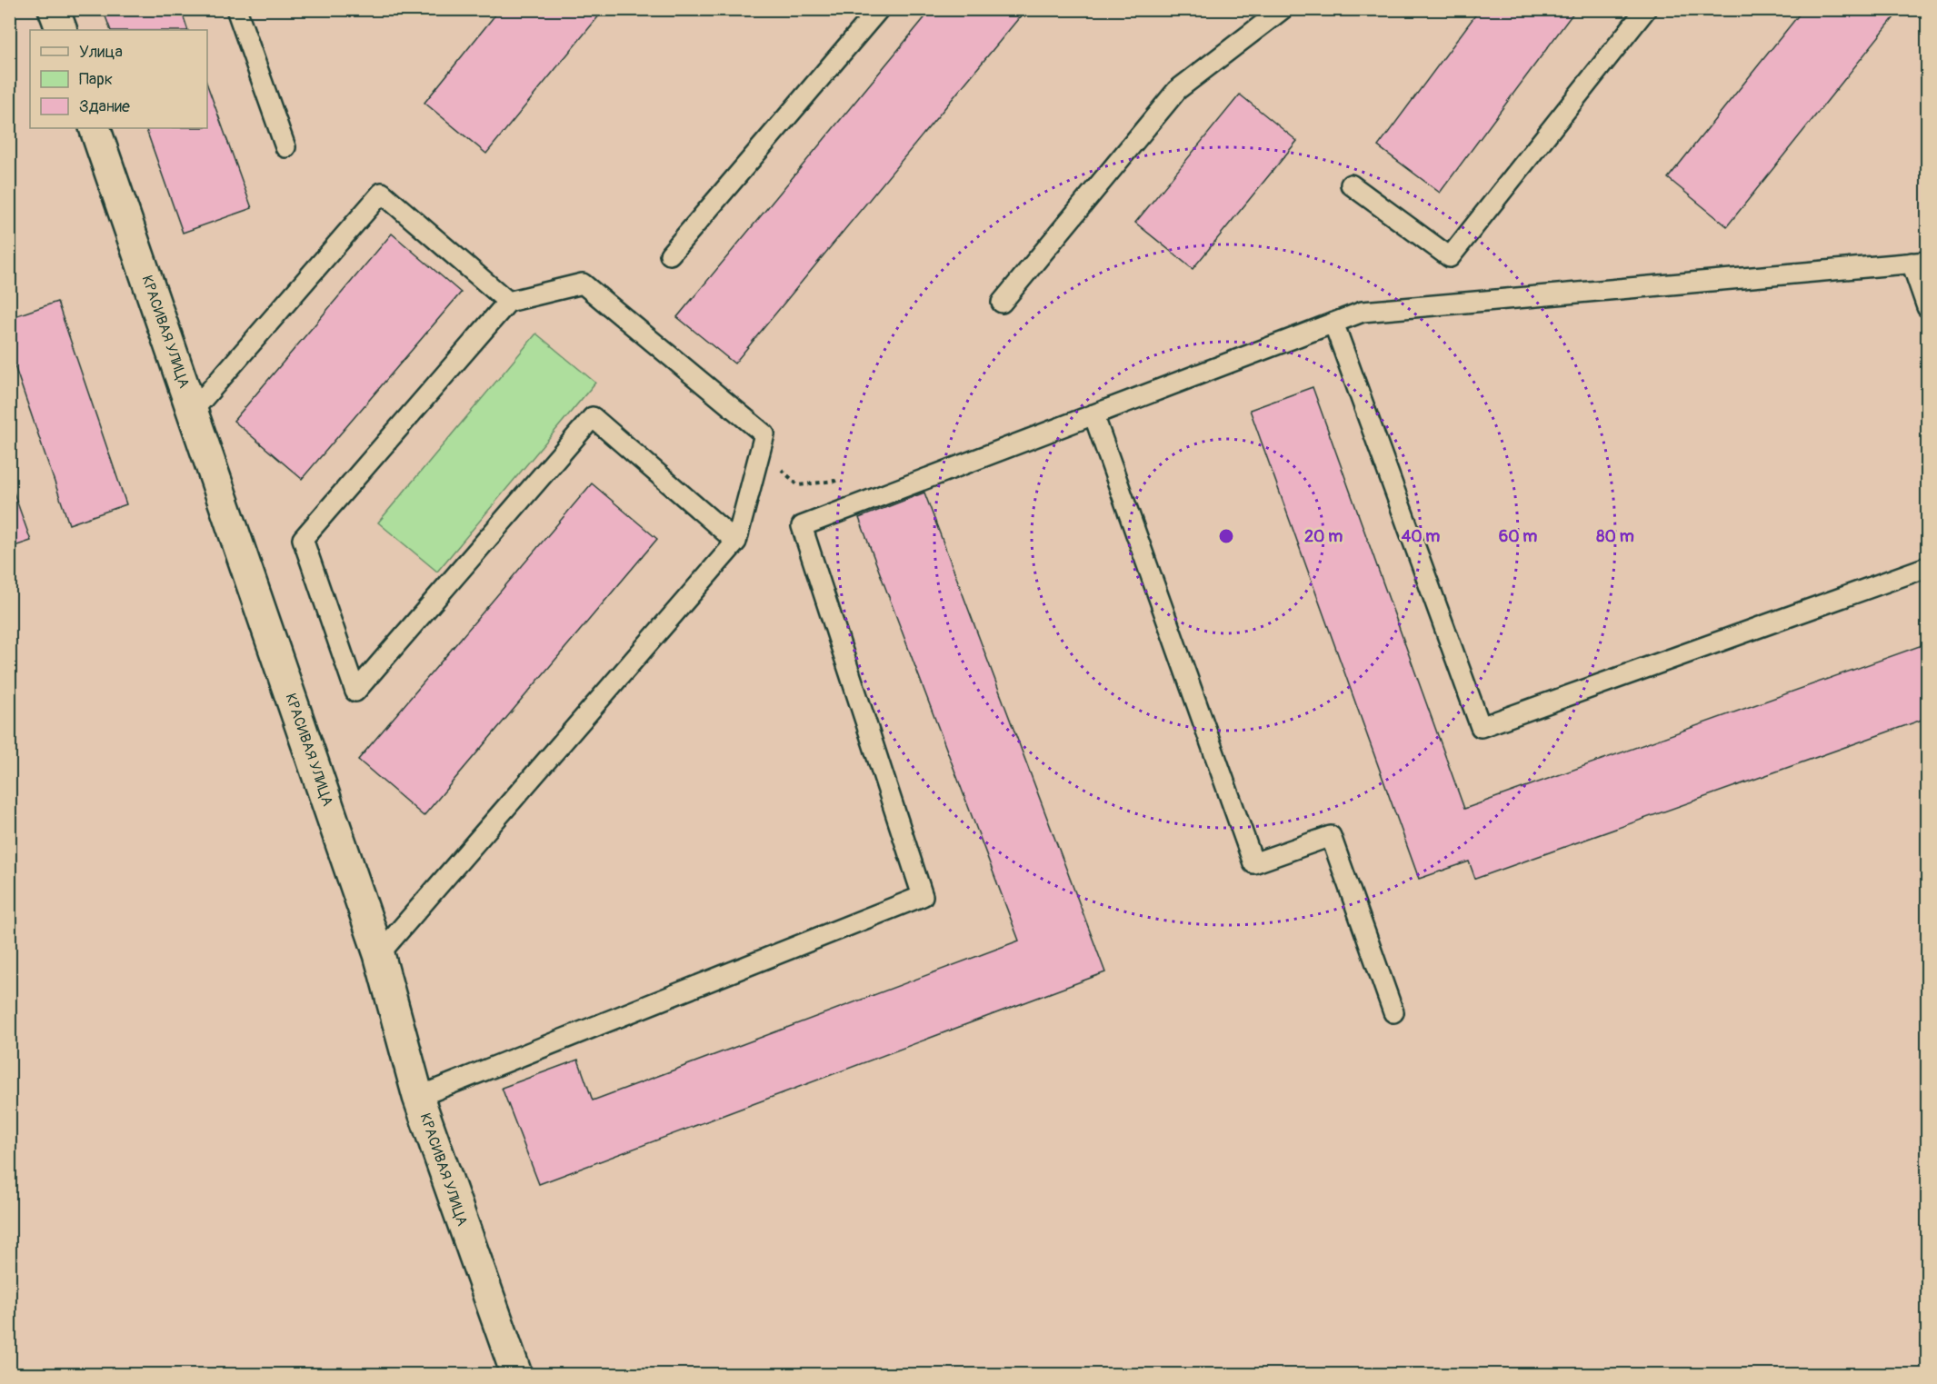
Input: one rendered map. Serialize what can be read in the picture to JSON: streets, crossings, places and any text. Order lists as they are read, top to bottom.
{
  "streets": {
    "street": ["КРАСИВАЯ УЛИЦА"]
  },
  "legend": ["Улица", "Парк", "Здание"],
  "rings": [
    "20 m",
    "40 m",
    "60 m",
    "80 m"
  ]
}
